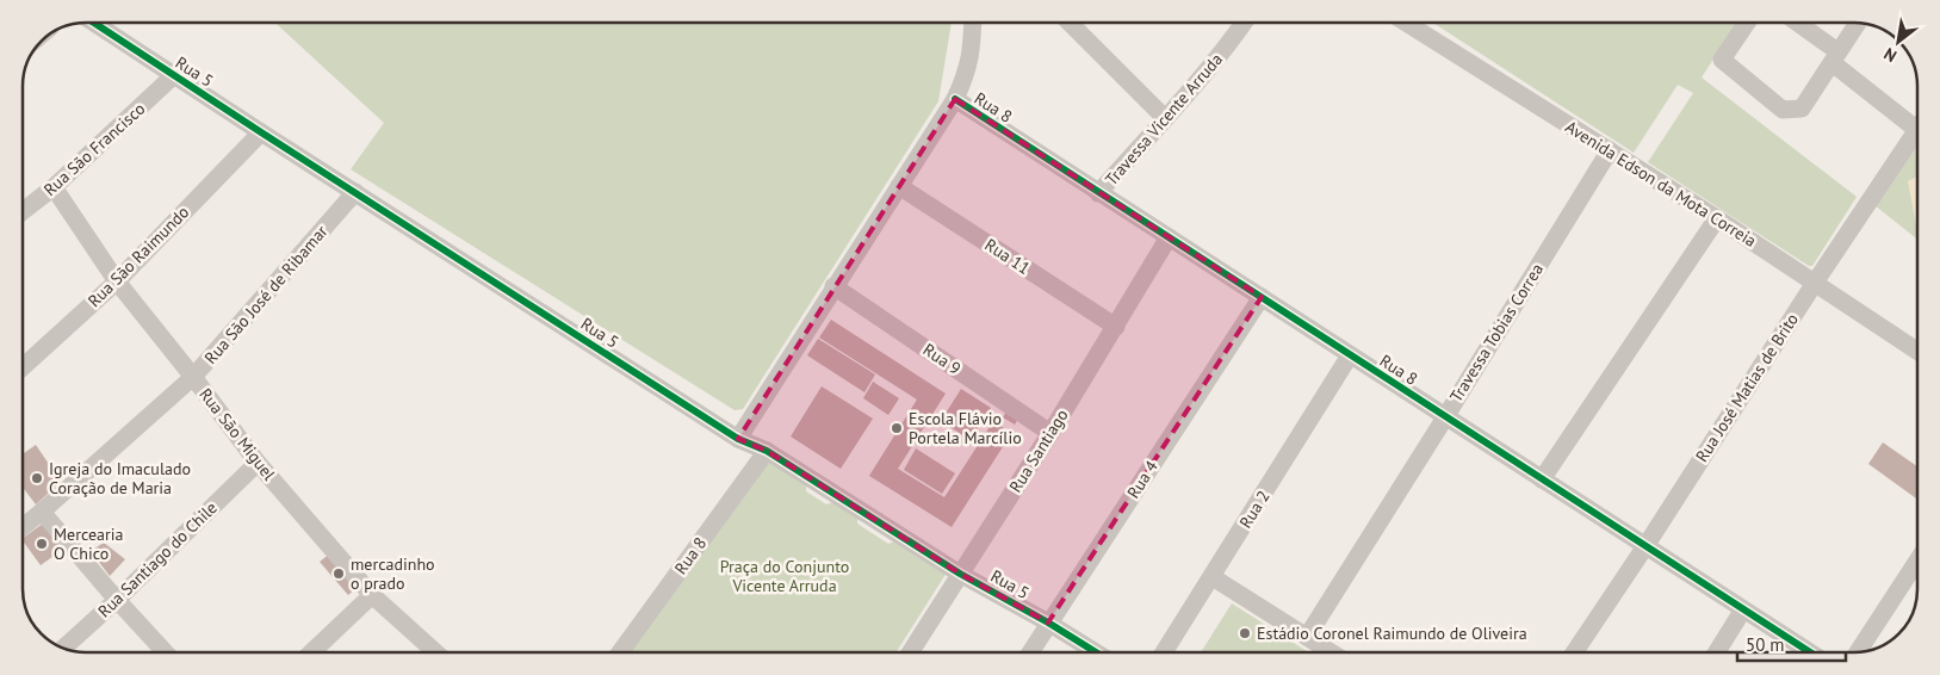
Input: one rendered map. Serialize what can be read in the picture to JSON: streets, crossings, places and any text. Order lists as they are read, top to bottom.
{
  "streets": {
    "street": [
      "Rua 5",
      "Rua 8",
      "Travessa Vicente Arruda",
      "Rua São Francisco",
      "Avenida Edson da Mota Correia",
      "Rua São Raimundo",
      "Rua 11",
      "Rua São José de Ribamar",
      "Travessa Tobias Correa",
      "Rua 9",
      "Rua José Matias de Brito",
      "Rua São Miguel",
      "Rua Santiago",
      "Rua 4",
      "Rua 2",
      "Rua Santiago do Chile"
    ]
  },
  "crossings": [
    ["Rua 5", "Rua 8"],
    ["Rua 5", "Rua São Francisco"],
    ["Rua 5", "Rua São Raimundo"],
    ["Rua 5", "Rua São José de Ribamar"],
    ["Rua 5", "Rua Santiago"],
    ["Rua 5", "Rua 4"],
    ["Rua 8", "Travessa Vicente Arruda"],
    ["Rua 8", "Rua 11"],
    ["Rua 8", "Travessa Tobias Correa"],
    ["Rua 8", "Rua 9"],
    ["Rua 8", "Rua José Matias de Brito"],
    ["Rua 8", "Rua Santiago"],
    ["Rua 8", "Rua 4"],
    ["Rua 8", "Rua 2"],
    ["Rua São Francisco", "Rua São Miguel"],
    ["Avenida Edson da Mota Correia", "Travessa Tobias Correa"],
    ["Avenida Edson da Mota Correia", "Rua José Matias de Brito"],
    ["Rua São Raimundo", "Rua São Miguel"],
    ["Rua 11", "Rua Santiago"],
    ["Rua São José de Ribamar", "Rua São Miguel"],
    ["Rua 9", "Rua Santiago"],
    ["Rua São Miguel", "Rua Santiago do Chile"]
  ],
  "parks": ["Praça do Conjunto Vicente Arruda"],
  "places": [
    "Escola Flávio Portela Marcílio",
    "Igreja do Imaculado Coração de Maria",
    "Mercearia O Chico",
    "mercadinho o prado",
    "Estádio Coronel Raimundo de Oliveira"
  ],
  "scale_bar": "50 m",
  "north": "bottom left"
}
